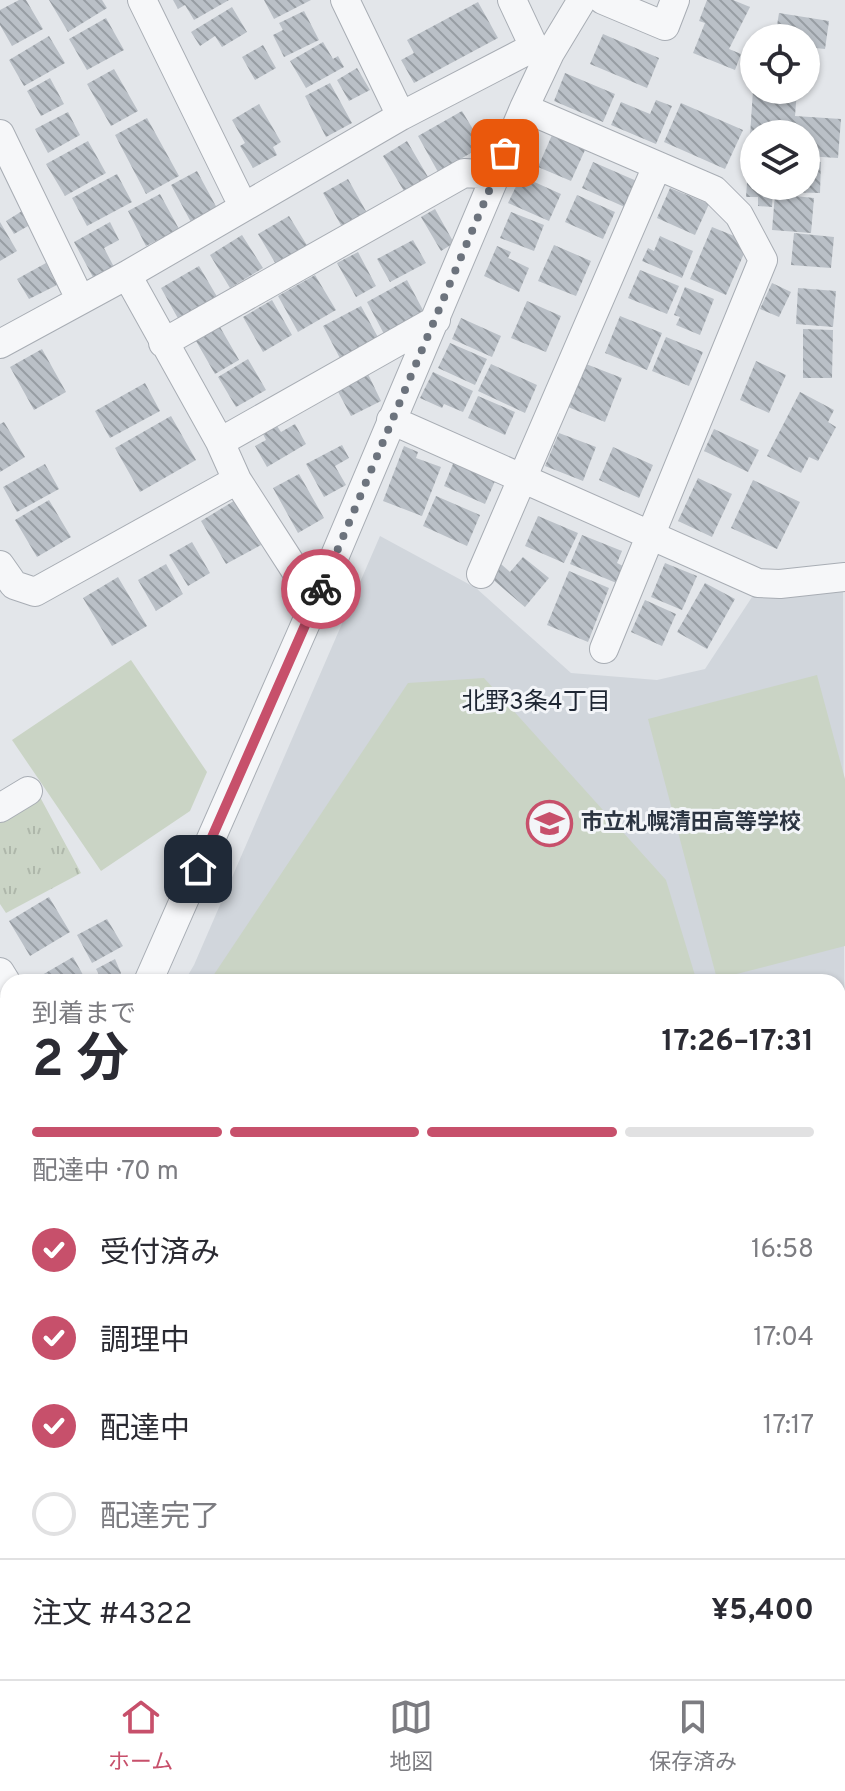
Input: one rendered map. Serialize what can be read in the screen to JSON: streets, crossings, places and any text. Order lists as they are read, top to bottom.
{
  "districts": ["北野3条4丁目"],
  "places": {
    "school or university": ["市立札幌清田高等学校"]
  },
  "page": {
    "heading": ["2 分", "到着まで", "17:26–17:31"],
    "panel": ["注文 #4322", "¥5,400"],
    "bar": "配達中 · 70 m",
    "list": [
      ["受付済み", "16:58"],
      ["調理中", "17:04"],
      ["配達中", "17:17"],
      "配達完了"
    ],
    "tabs": ["ホーム", "地図", "保存済み"]
  }
}
